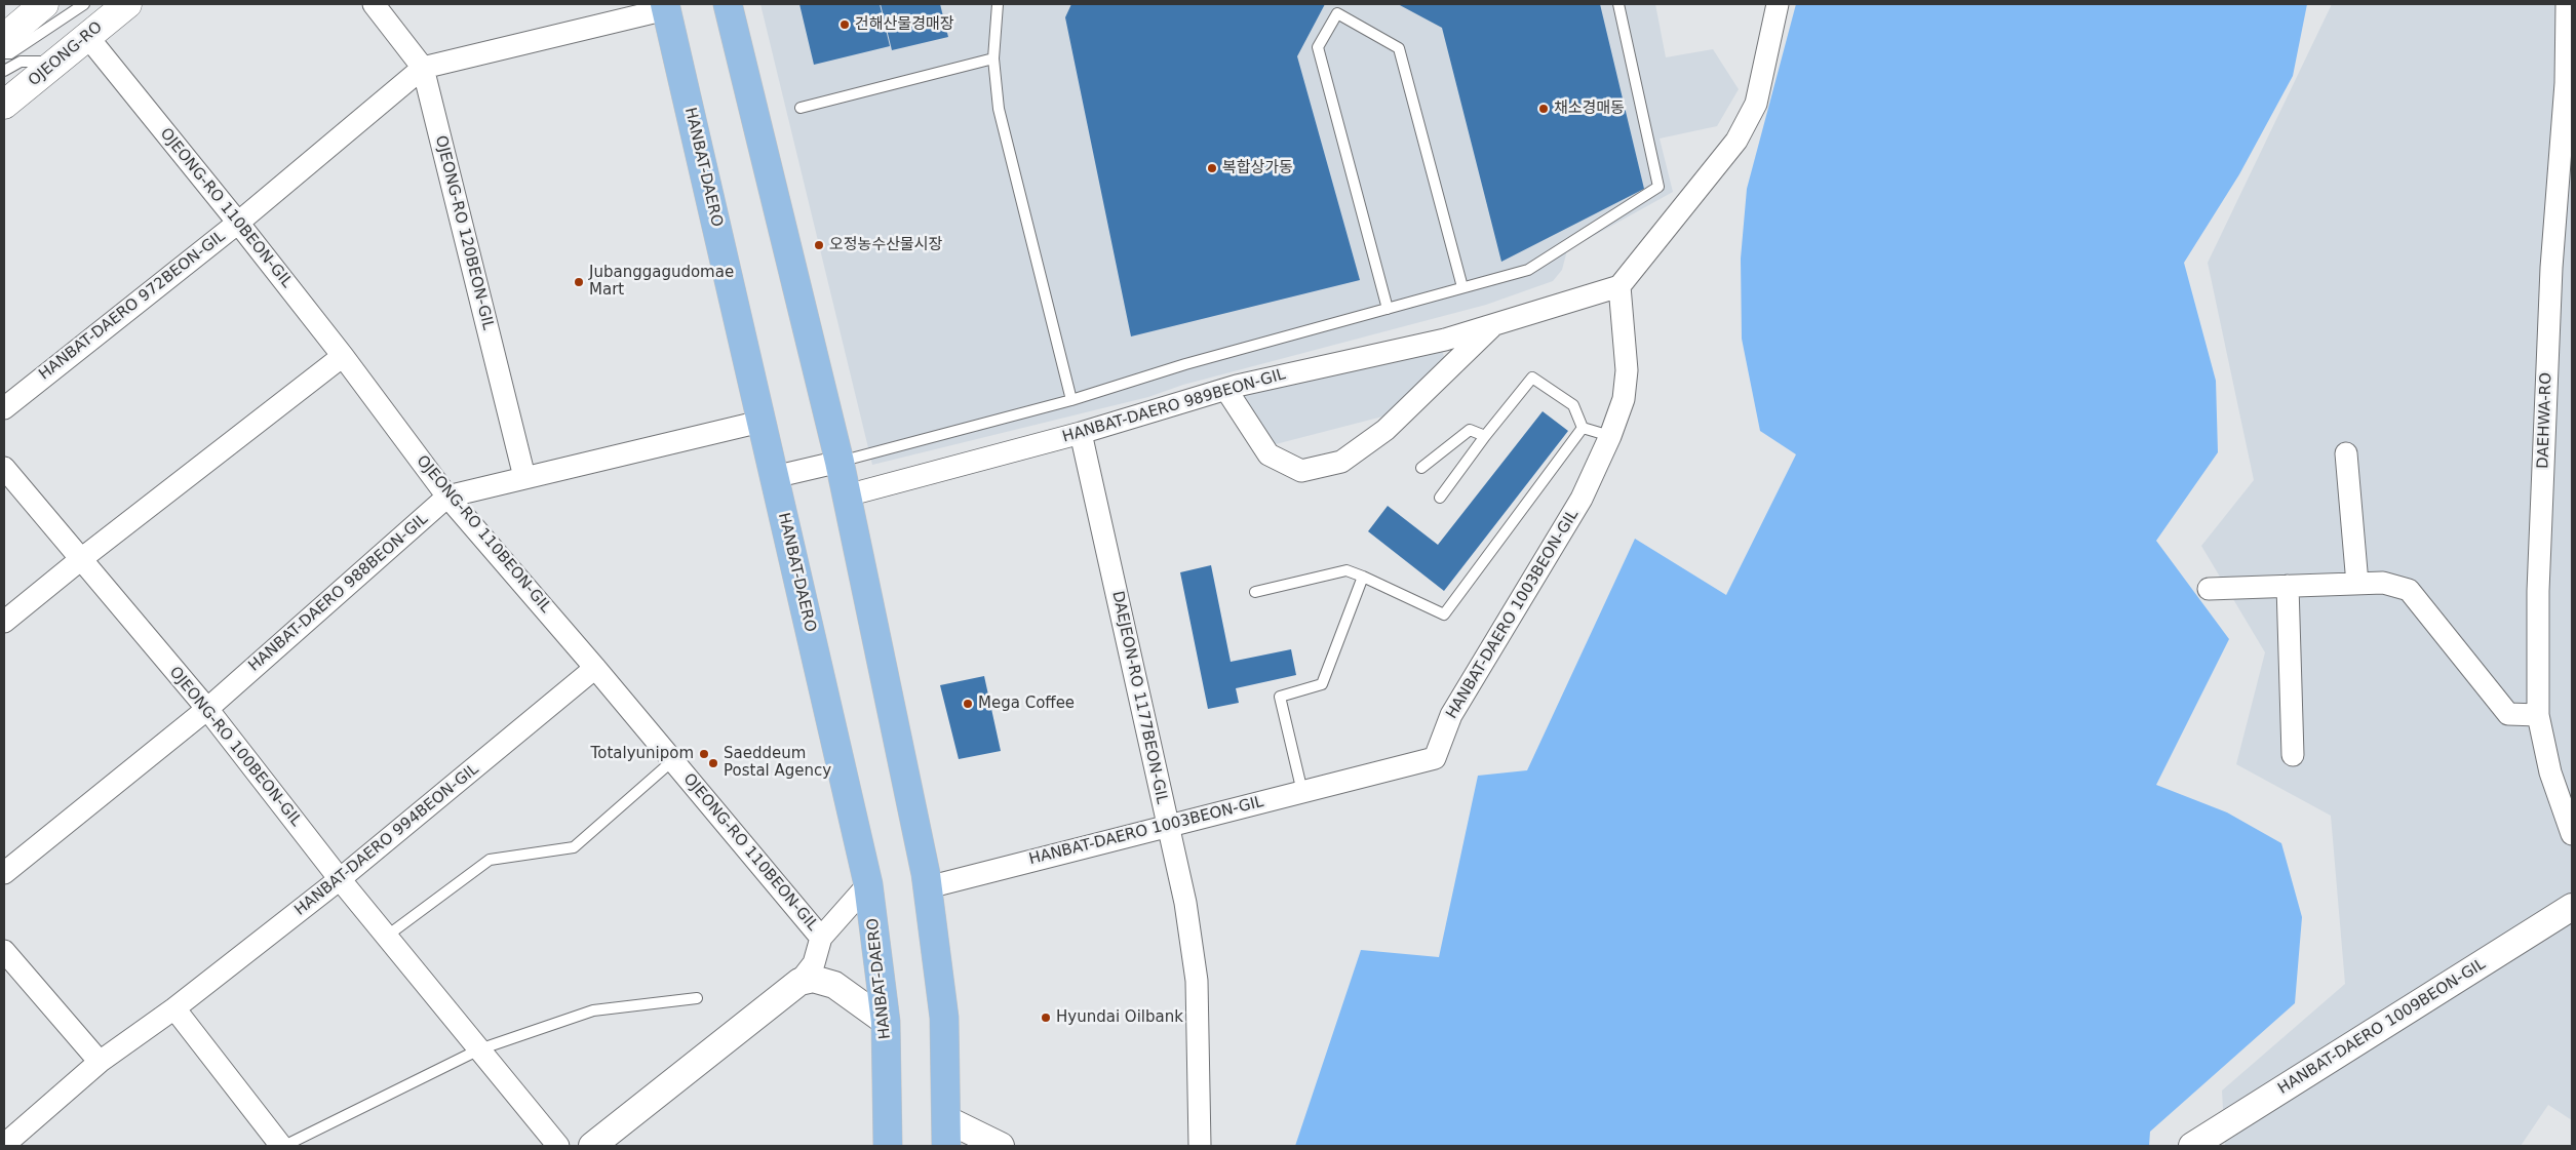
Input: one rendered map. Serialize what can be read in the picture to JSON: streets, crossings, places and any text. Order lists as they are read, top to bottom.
{
  "streets": {
    "main road": ["OJEONG-RO", "HANBAT-DAERO"],
    "street": [
      "OJEONG-RO 110BEON-GIL",
      "OJEONG-RO 120BEON-GIL",
      "HANBAT-DAERO 972BEON-GIL",
      "HANBAT-DAERO 989BEON-GIL",
      "DAEHWA-RO",
      "HANBAT-DAERO 988BEON-GIL",
      "HANBAT-DAERO 1003BEON-GIL",
      "DAEJEON-RO 1177BEON-GIL",
      "OJEONG-RO 100BEON-GIL",
      "HANBAT-DAERO 994BEON-GIL",
      "HANBAT-DAERO 1009BEON-GIL"
    ]
  },
  "crossings": [
    ["OJEONG-RO", "OJEONG-RO 110BEON-GIL"],
    ["HANBAT-DAERO", "HANBAT-DAERO 972BEON-GIL"],
    ["HANBAT-DAERO", "HANBAT-DAERO 988BEON-GIL"],
    ["OJEONG-RO 110BEON-GIL", "HANBAT-DAERO 972BEON-GIL"],
    ["OJEONG-RO 110BEON-GIL", "HANBAT-DAERO 988BEON-GIL"],
    ["OJEONG-RO 110BEON-GIL", "HANBAT-DAERO 994BEON-GIL"],
    ["OJEONG-RO 120BEON-GIL", "HANBAT-DAERO 972BEON-GIL"],
    ["OJEONG-RO 120BEON-GIL", "HANBAT-DAERO 988BEON-GIL"],
    ["HANBAT-DAERO 989BEON-GIL", "HANBAT-DAERO 1003BEON-GIL"],
    ["HANBAT-DAERO 989BEON-GIL", "DAEJEON-RO 1177BEON-GIL"],
    ["HANBAT-DAERO 988BEON-GIL", "OJEONG-RO 100BEON-GIL"],
    ["HANBAT-DAERO 1003BEON-GIL", "DAEJEON-RO 1177BEON-GIL"],
    ["OJEONG-RO 100BEON-GIL", "HANBAT-DAERO 994BEON-GIL"]
  ],
  "places": [
    "건해산물경매장",
    "채소경매동",
    "복합상가동",
    "오정농수산물시장",
    "Jubanggagudomae Mart",
    "Mega Coffee",
    "Totalyunipom",
    "Saeddeum Postal Agency",
    "Hyundai Oilbank"
  ]
}
